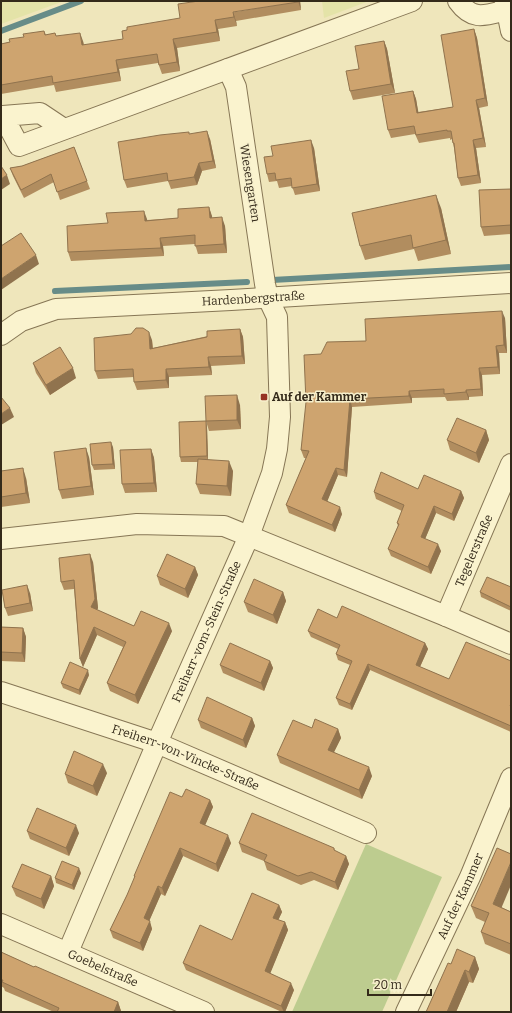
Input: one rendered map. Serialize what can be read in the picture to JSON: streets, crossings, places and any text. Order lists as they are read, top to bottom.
{
  "streets": {
    "street": [
      "Wiesengarten",
      "Hardenbergstraße",
      "Tegelerstraße",
      "Freiherr-vom-Stein-Straße",
      "Freiherr-von-Vincke-Straße",
      "Auf der Kammer",
      "Goebelstraße"
    ]
  },
  "crossings": [
    ["Wiesengarten", "Hardenbergstraße"],
    ["Wiesengarten", "Freiherr-vom-Stein-Straße"],
    ["Hardenbergstraße", "Freiherr-vom-Stein-Straße"],
    ["Freiherr-vom-Stein-Straße", "Freiherr-von-Vincke-Straße"],
    ["Freiherr-vom-Stein-Straße", "Goebelstraße"]
  ],
  "places": {
    "transit": ["Auf der Kammer"]
  },
  "scale_bar": "20 m"
}
